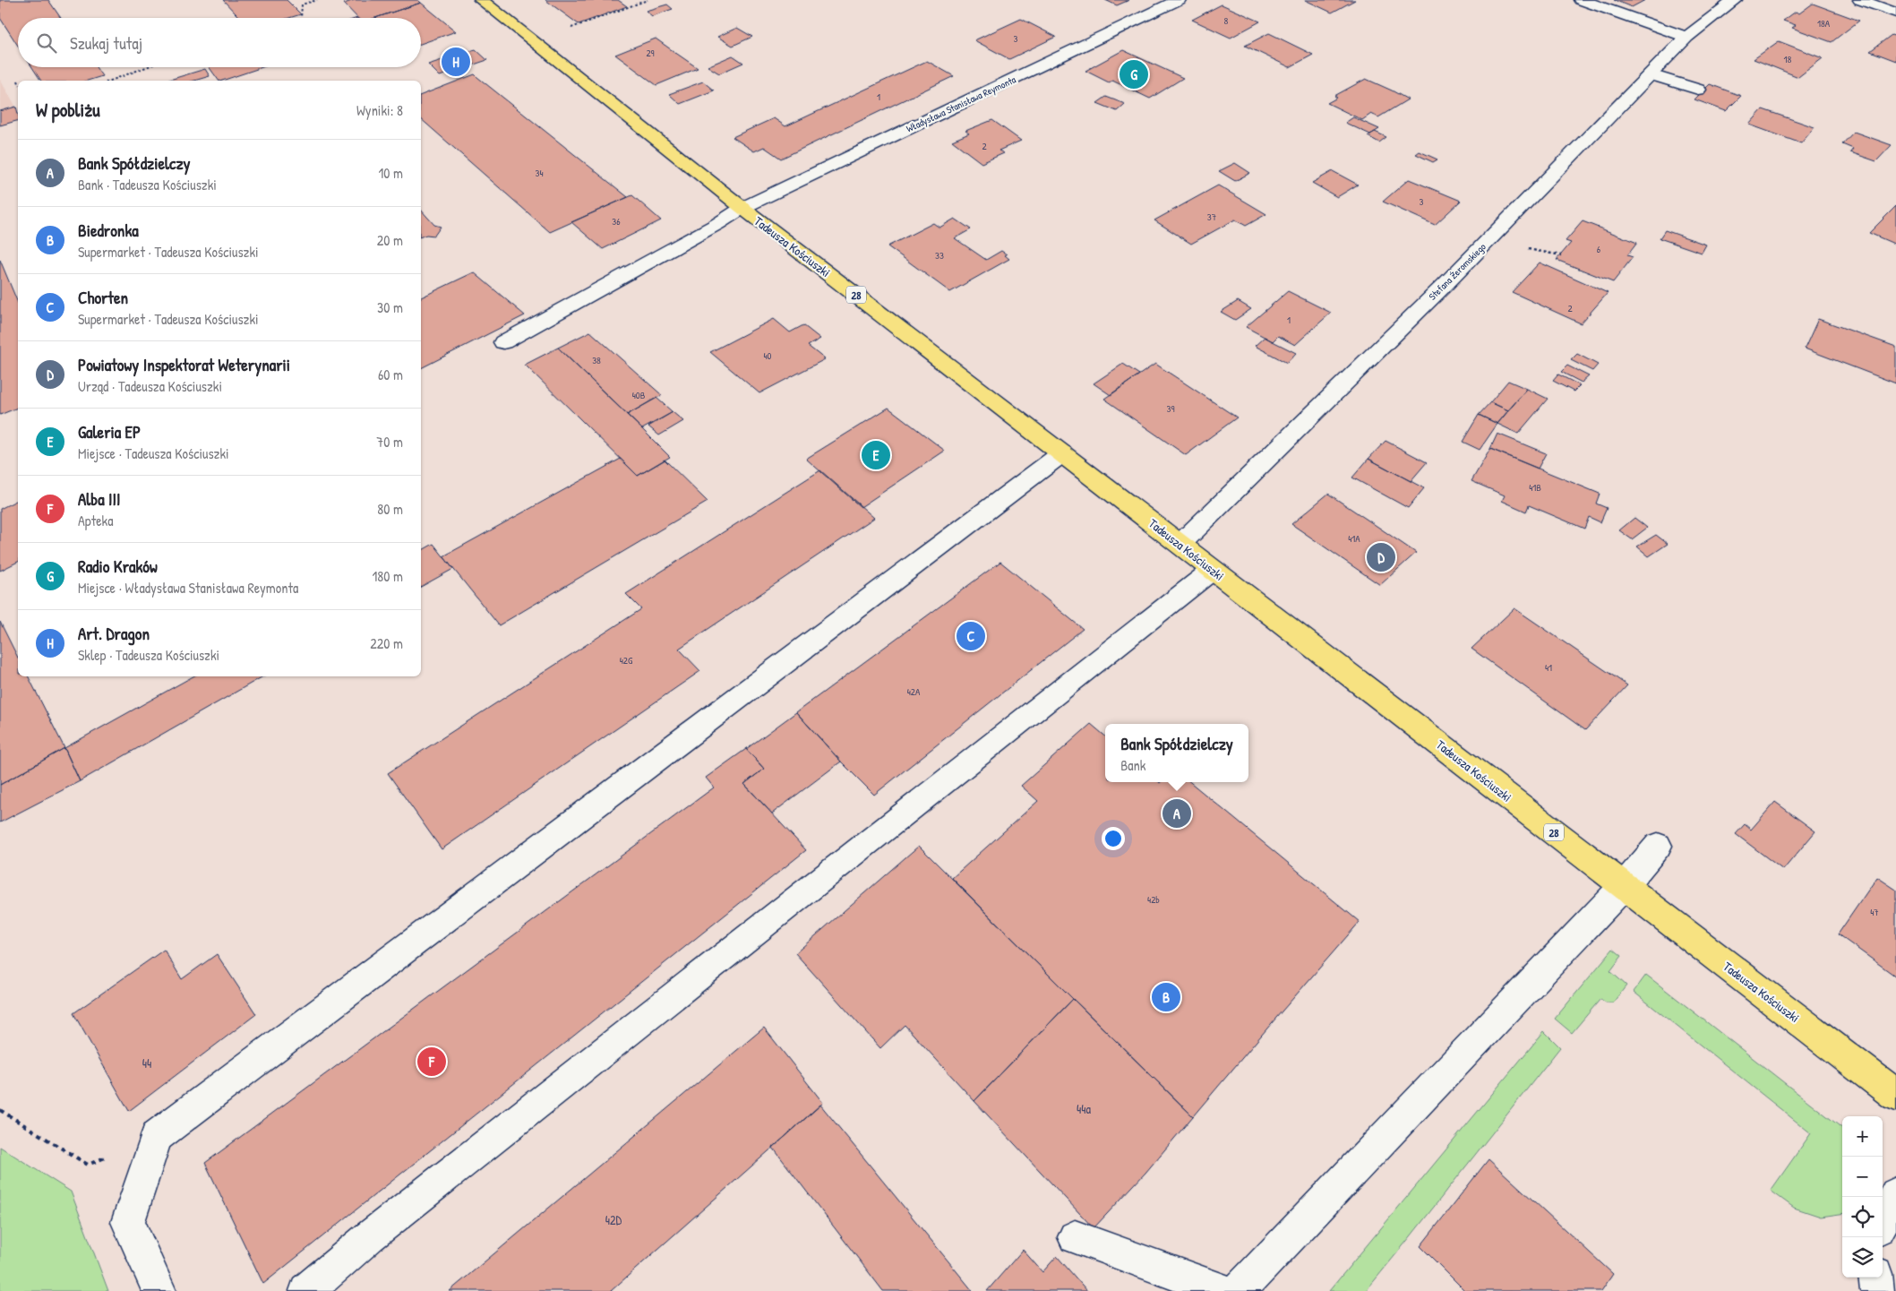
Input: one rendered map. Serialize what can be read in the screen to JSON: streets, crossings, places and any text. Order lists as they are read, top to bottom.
{
  "streets": {
    "main road": ["Tadeusza Kościuszki", "28"],
    "street": ["Władysława Stanisława Reymonta", "Stefana Żeromskiego"]
  },
  "crossings": [
    ["Władysława Stanisława Reymonta", "Tadeusza Kościuszki"],
    ["Tadeusza Kościuszki", "Stefana Żeromskiego"]
  ],
  "house_numbers": [
    "8",
    "18A",
    "3",
    "29",
    "18",
    "1",
    "2",
    "34",
    "3",
    "37",
    "36",
    "6",
    "33",
    "2",
    "1",
    "40",
    "38",
    "40B",
    "39",
    "41B",
    "41A",
    "42G",
    "41",
    "42A",
    "42b",
    "47",
    "44",
    "44a",
    "42D"
  ],
  "page": {
    "search": "Szukaj tutaj",
    "pins": [
      "H",
      "G",
      "E",
      "D",
      "C",
      "A",
      "B",
      "F"
    ],
    "heading": ["W pobliżu", "Wyniki: 8"],
    "list": [
      {
        "mark": "A",
        "name": "Bank Spółdzielczy",
        "note": "Bank · Tadeusza Kościuszki",
        "value": "10 m"
      },
      {
        "mark": "B",
        "name": "Biedronka",
        "note": "Supermarket · Tadeusza Kościuszki",
        "value": "20 m"
      },
      {
        "mark": "C",
        "name": "Chorten",
        "note": "Supermarket · Tadeusza Kościuszki",
        "value": "30 m"
      },
      {
        "mark": "D",
        "name": "Powiatowy Inspektorat Weterynarii",
        "note": "Urząd · Tadeusza Kościuszki",
        "value": "60 m"
      },
      {
        "mark": "E",
        "name": "Galeria EP",
        "note": "Miejsce · Tadeusza Kościuszki",
        "value": "70 m"
      },
      {
        "mark": "F",
        "name": "Alba III",
        "note": "Apteka",
        "value": "80 m"
      },
      {
        "mark": "G",
        "name": "Radio Kraków",
        "note": "Miejsce · Władysława Stanisława Reymonta",
        "value": "180 m"
      },
      {
        "mark": "H",
        "name": "Art. Dragon",
        "note": "Sklep · Tadeusza Kościuszki",
        "value": "220 m"
      }
    ],
    "popup": ["Bank Spółdzielczy", "Bank"],
    "map_buttons": ["+", "−"]
  }
}
